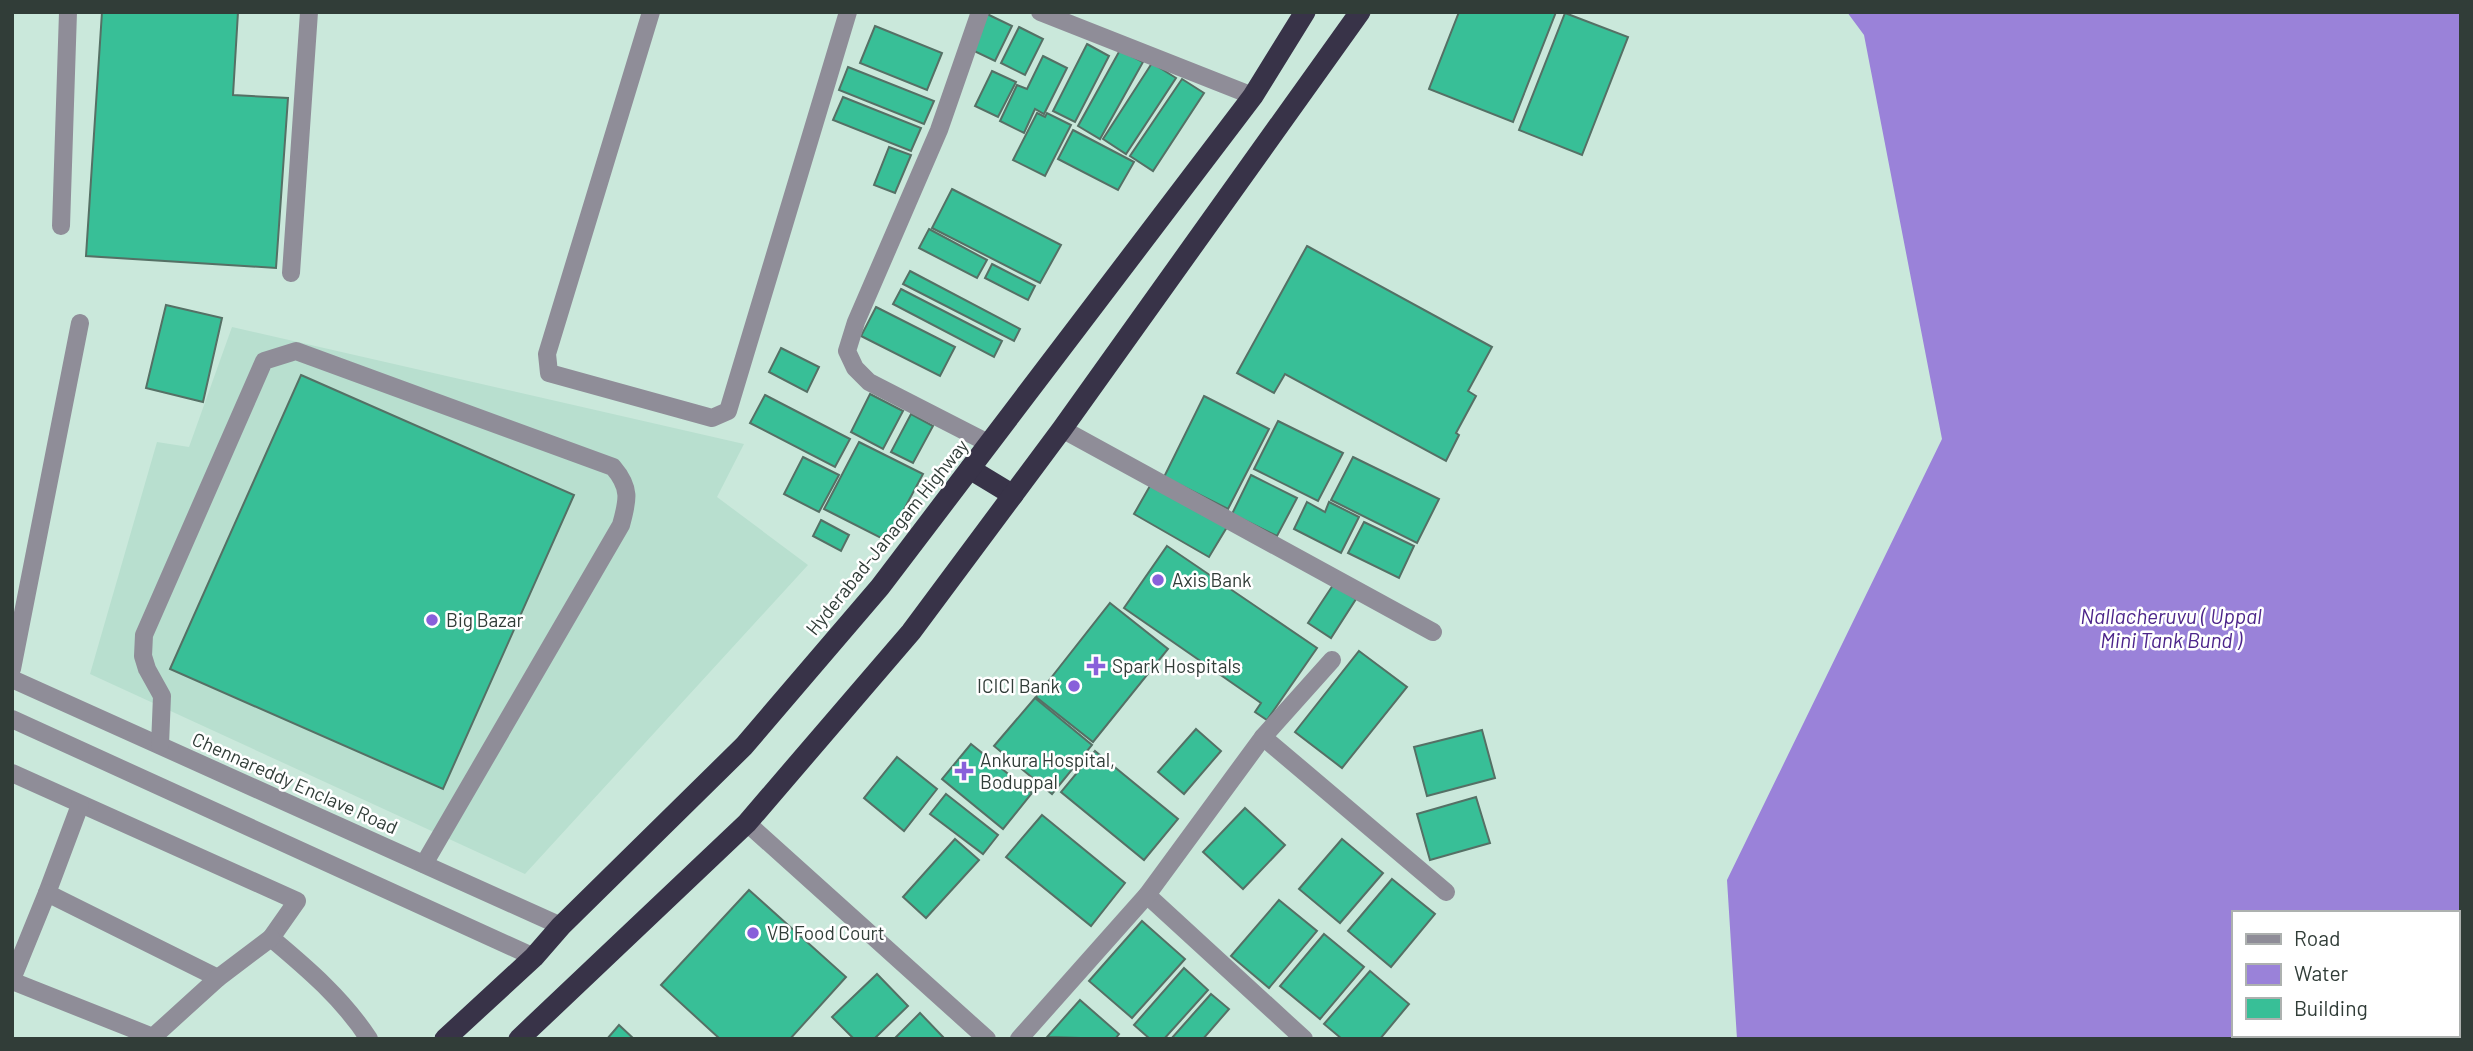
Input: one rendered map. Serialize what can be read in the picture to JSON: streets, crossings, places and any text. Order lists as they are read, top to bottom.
{
  "streets": {
    "highway": ["Hyderabad-Janagam Highway"],
    "street": ["Chennareddy Enclave Road"]
  },
  "crossings": [
    ["Hyderabad-Janagam Highway", "Chennareddy Enclave Road"]
  ],
  "water": ["Nallacheruvu ( Uppal Mini Tank Bund )"],
  "places": {
    "other": [
      "Axis Bank",
      "Big Bazar",
      "ICICI Bank",
      "VB Food Court"
    ],
    "health": ["Spark Hospitals", "Ankura Hospital, Boduppal"]
  },
  "legend": ["Road", "Water", "Building"]
}
